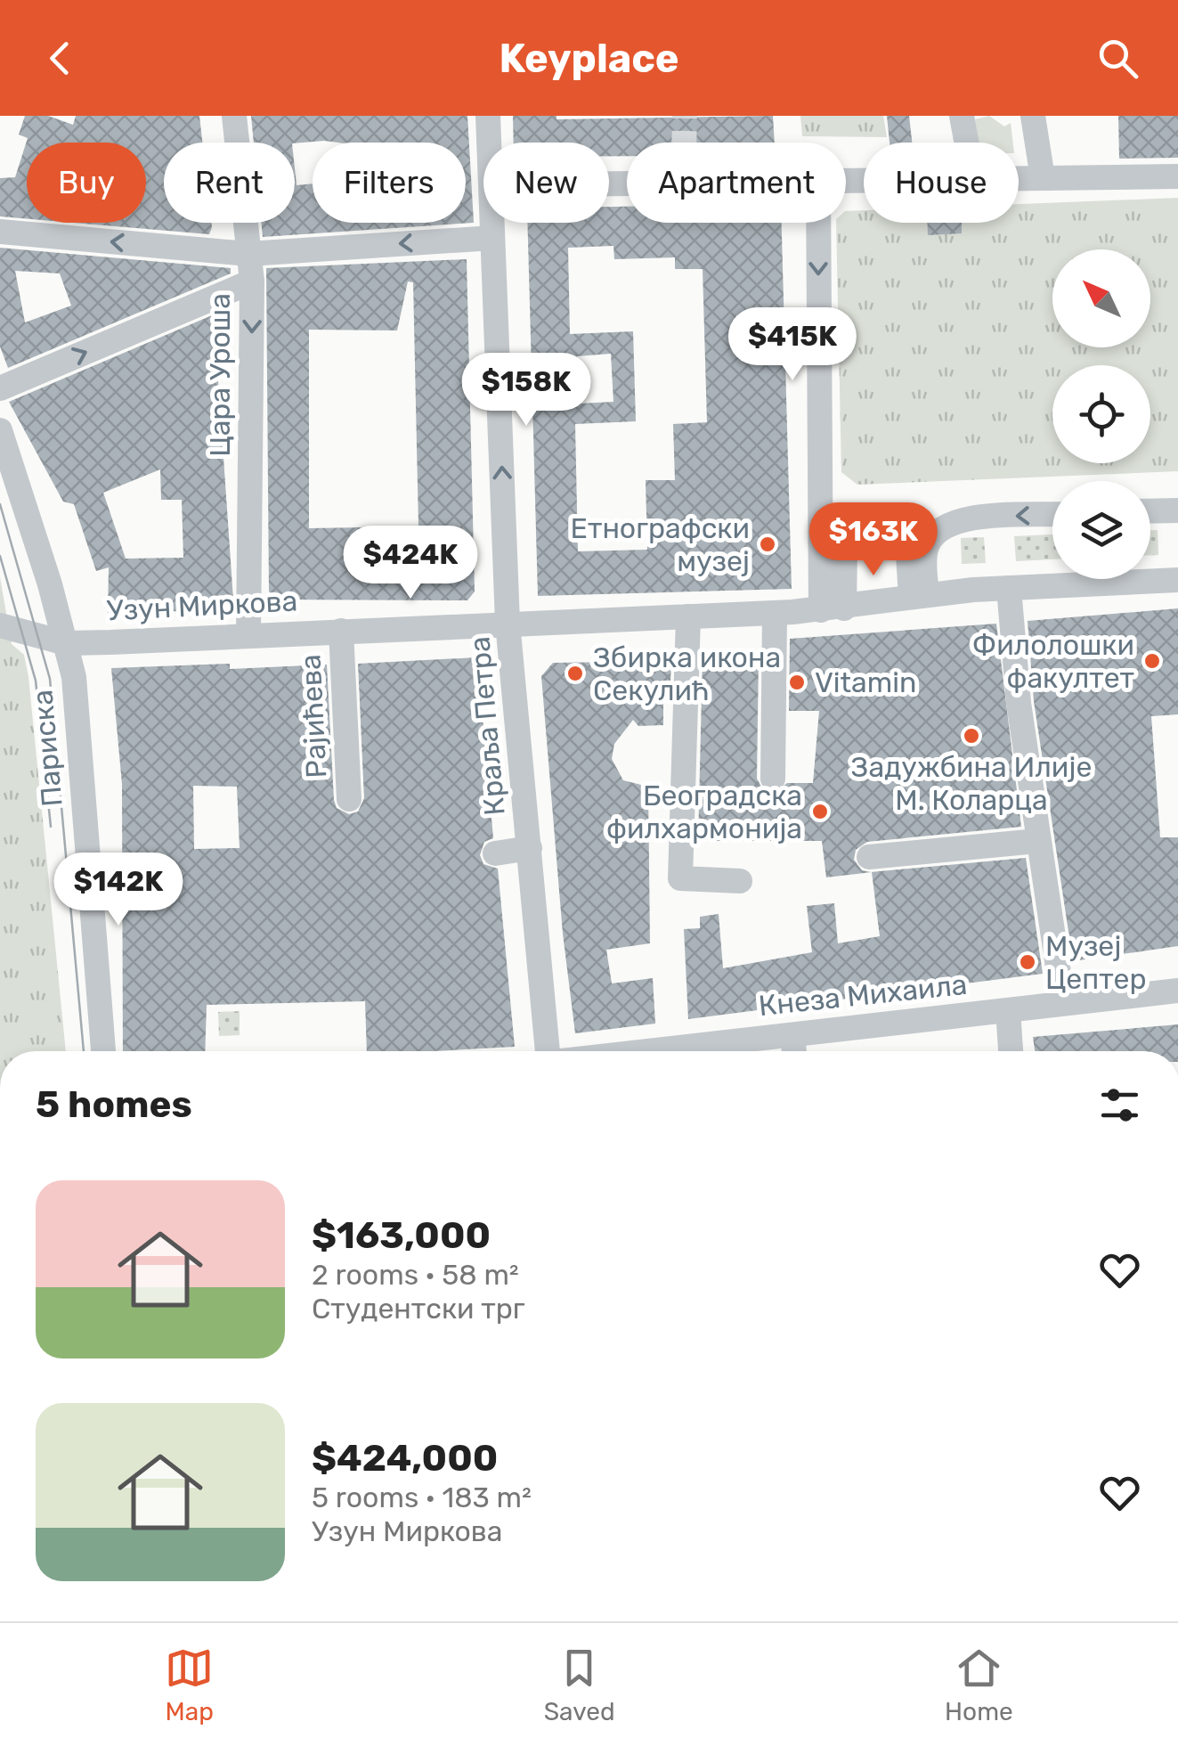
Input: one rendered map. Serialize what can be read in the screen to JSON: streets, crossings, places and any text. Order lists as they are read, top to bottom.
{
  "streets": {
    "street": [
      "Цара Уроша",
      "Узун Миркова",
      "Рајићева",
      "Краља Петра",
      "Париска",
      "Кнеза Михаила"
    ]
  },
  "crossings": [
    ["Цара Уроша", "Узун Миркова"],
    ["Узун Миркова", "Рајићева"],
    ["Узун Миркова", "Краља Петра"],
    ["Узун Миркова", "Париска"]
  ],
  "one_way": ["Цара Уроша", "Краља Петра"],
  "places": [
    "Етнографски музеј",
    "Филолошки факултет",
    "Збирка икона Секулић",
    "Vitamin",
    "Задужбина Илије М. Коларца",
    "Београдска филхармонија",
    "Музеј Цептер"
  ],
  "north": "top left",
  "page": {
    "header": "Keyplace",
    "chip": [
      "Buy",
      "Rent",
      "Filters",
      "New",
      "Apartment",
      "House"
    ],
    "price": [
      "$415K",
      "$158K",
      "$163K",
      "$424K",
      "$142K"
    ],
    "heading": "5 homes",
    "list": [
      {
        "name": "$163,000",
        "note": "2 rooms · 58 m² · Студентски трг"
      },
      {
        "name": "$424,000",
        "note": "5 rooms · 183 m² · Узун Миркова"
      }
    ],
    "tabs": ["Map", "Saved", "Home"]
  }
}
